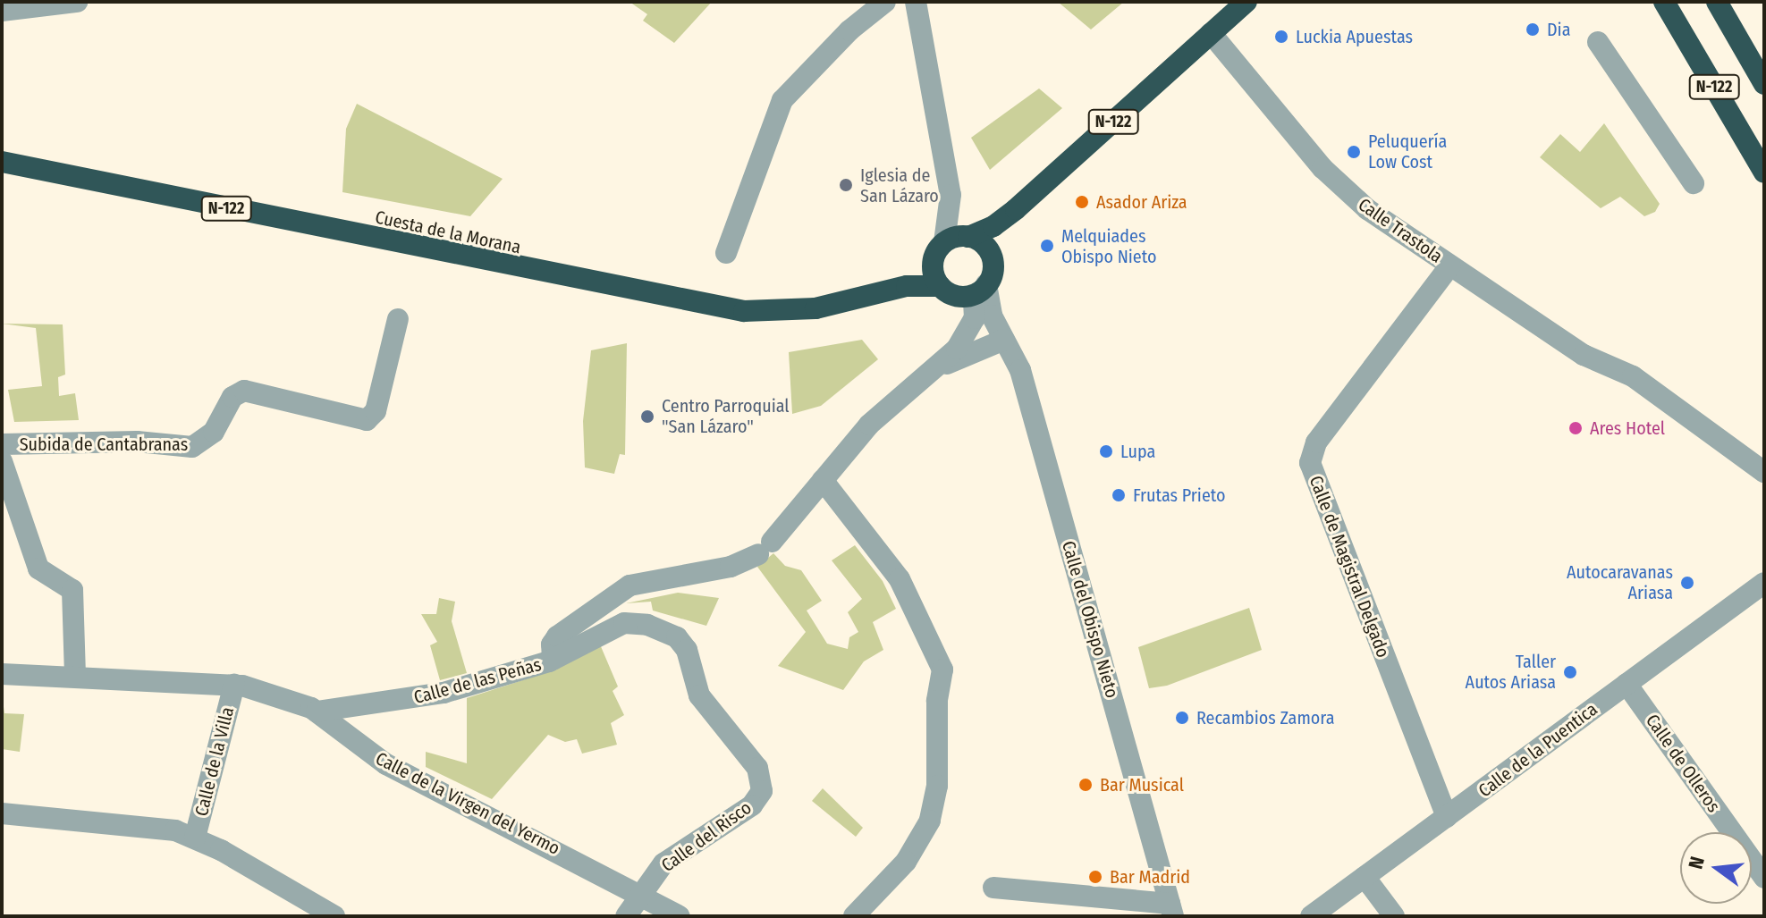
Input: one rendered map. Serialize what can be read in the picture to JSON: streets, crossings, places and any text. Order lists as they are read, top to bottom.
{
  "streets": {
    "highway": ["N-122", "Cuesta de la Morana"],
    "street": [
      "Calle Trastola",
      "Subida de Cantabranas",
      "Calle de Magistral Delgado",
      "Calle del Obispo Nieto",
      "Calle de las Peñas",
      "Calle de la Puentica",
      "Calle de la Villa",
      "Calle de Olleros",
      "Calle de la Virgen del Yermo",
      "Calle del Risco"
    ]
  },
  "crossings": [
    ["N-122", "Calle Trastola"],
    ["N-122", "Cuesta de la Morana"],
    ["N-122", "Calle del Obispo Nieto"],
    ["Calle Trastola", "Calle de Magistral Delgado"],
    ["Cuesta de la Morana", "Calle del Obispo Nieto"],
    ["Calle de Magistral Delgado", "Calle de la Puentica"],
    ["Calle de las Peñas", "Calle de la Virgen del Yermo"],
    ["Calle de las Peñas", "Calle del Risco"],
    ["Calle de la Puentica", "Calle de Olleros"],
    ["Calle de la Villa", "Calle de la Virgen del Yermo"],
    ["Calle de la Virgen del Yermo", "Calle del Risco"]
  ],
  "places": [
    "Dia",
    "Luckia Apuestas",
    "Peluquería Low Cost",
    "Iglesia de San Lázaro",
    "Asador Ariza",
    "Melquiades Obispo Nieto",
    "Centro Parroquial \"San Lázaro\"",
    "Ares Hotel",
    "Lupa",
    "Frutas Prieto",
    "Autocaravanas Ariasa",
    "Taller Autos Ariasa",
    "Recambios Zamora",
    "Bar Musical",
    "Bar Madrid"
  ],
  "north": "left"
}
